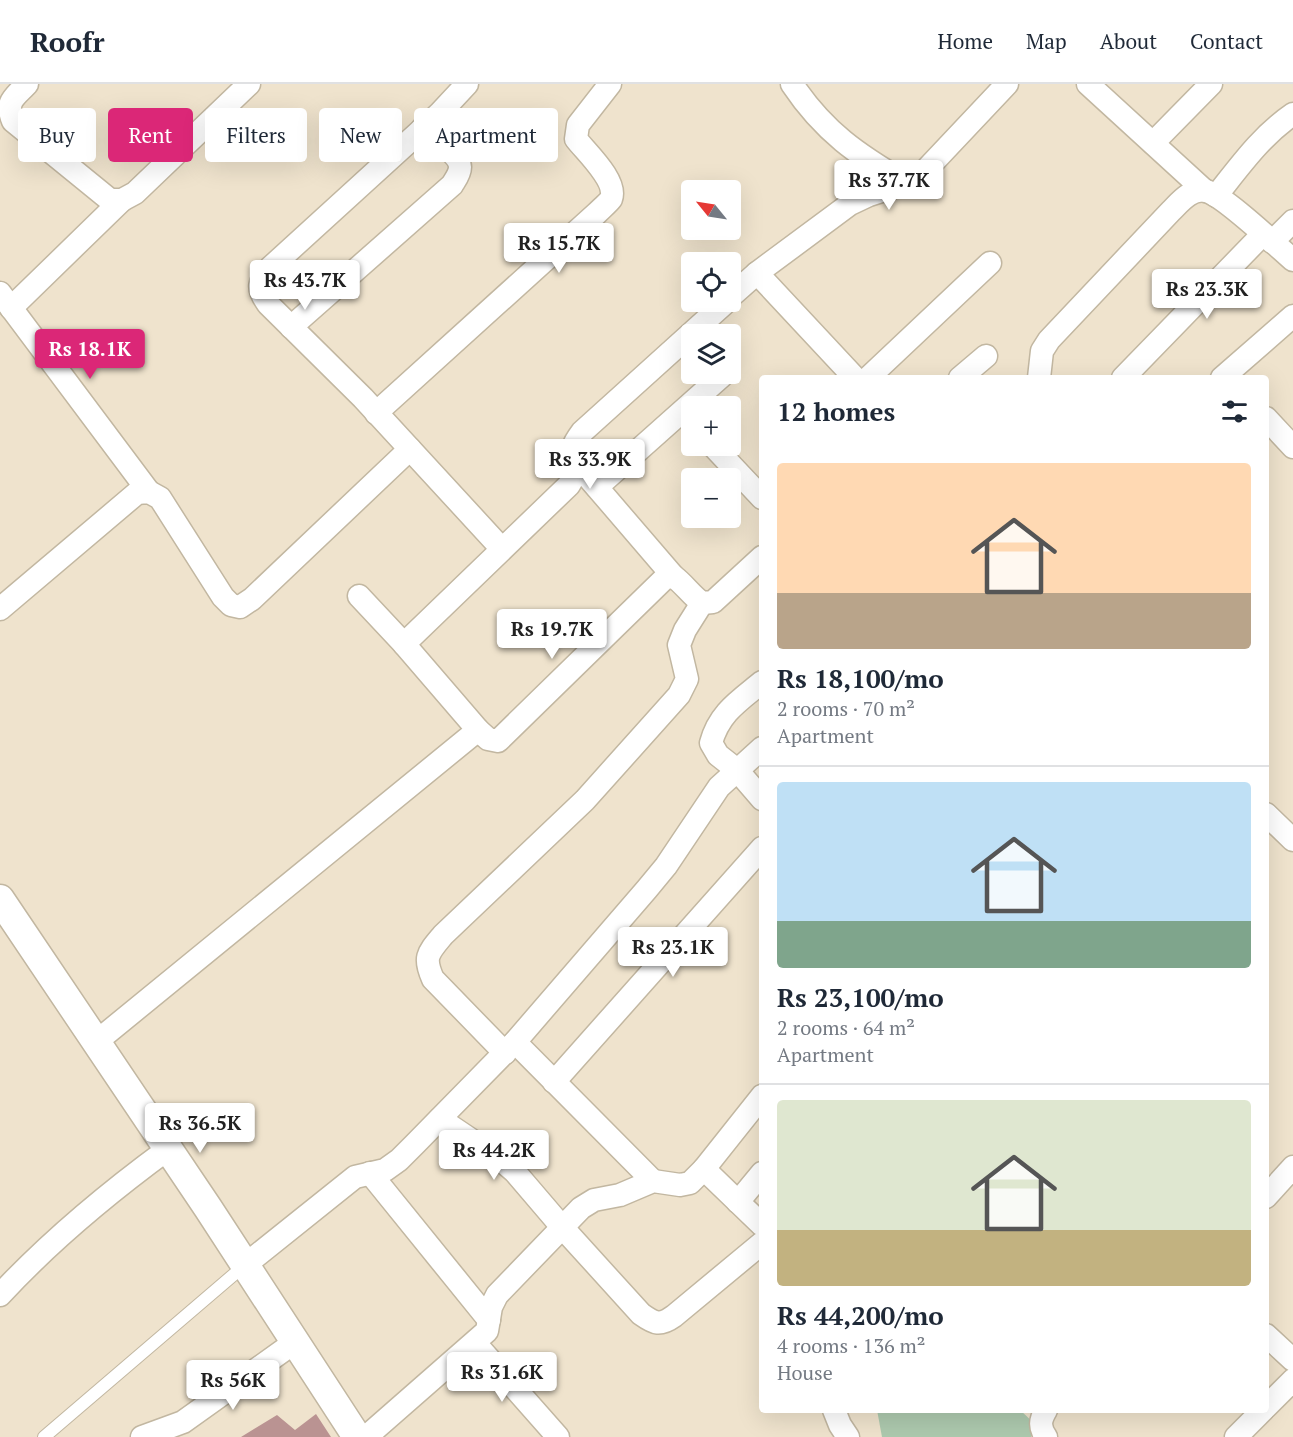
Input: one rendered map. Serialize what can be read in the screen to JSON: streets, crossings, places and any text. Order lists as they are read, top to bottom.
{
  "north": "top left",
  "page": {
    "header": "Roofr",
    "nav": [
      "Home",
      "Map",
      "About",
      "Contact"
    ],
    "chip": [
      "Buy",
      "Rent",
      "Filters",
      "New",
      "Apartment"
    ],
    "price": [
      "Rs 37.7K",
      "Rs 15.7K",
      "Rs 43.7K",
      "Rs 23.3K",
      "Rs 18.1K",
      "Rs 33.9K",
      "Rs 19.7K",
      "Rs 23.1K",
      "Rs 36.5K",
      "Rs 44.2K",
      "Rs 31.6K",
      "Rs 56K"
    ],
    "map_buttons": ["+", "−"],
    "heading": "12 homes",
    "list": [
      {
        "name": "Rs 18,100/mo",
        "note": "2 rooms · 70 m² · Apartment"
      },
      {
        "name": "Rs 23,100/mo",
        "note": "2 rooms · 64 m² · Apartment"
      },
      {
        "name": "Rs 44,200/mo",
        "note": "4 rooms · 136 m² · House"
      }
    ]
  }
}
